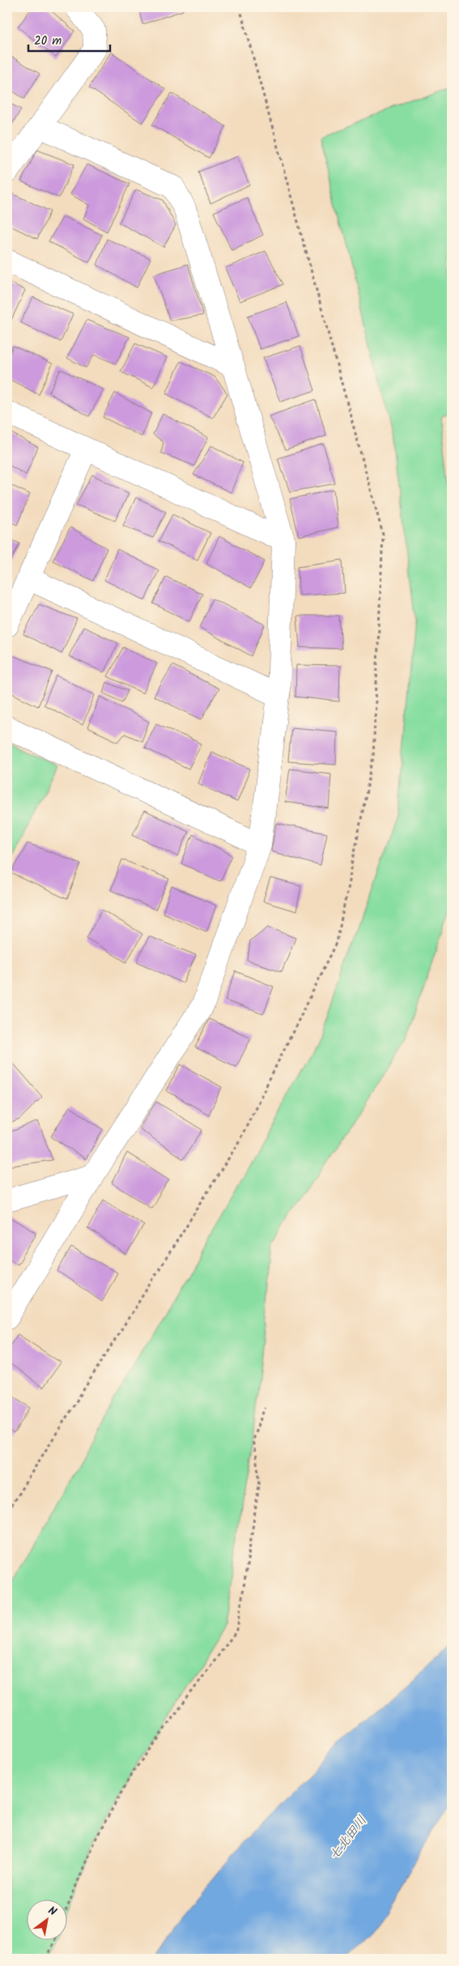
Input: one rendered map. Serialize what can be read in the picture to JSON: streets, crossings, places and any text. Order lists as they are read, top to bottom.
{
  "water": ["七北田川"],
  "scale_bar": "20 m",
  "north": "top right"
}
